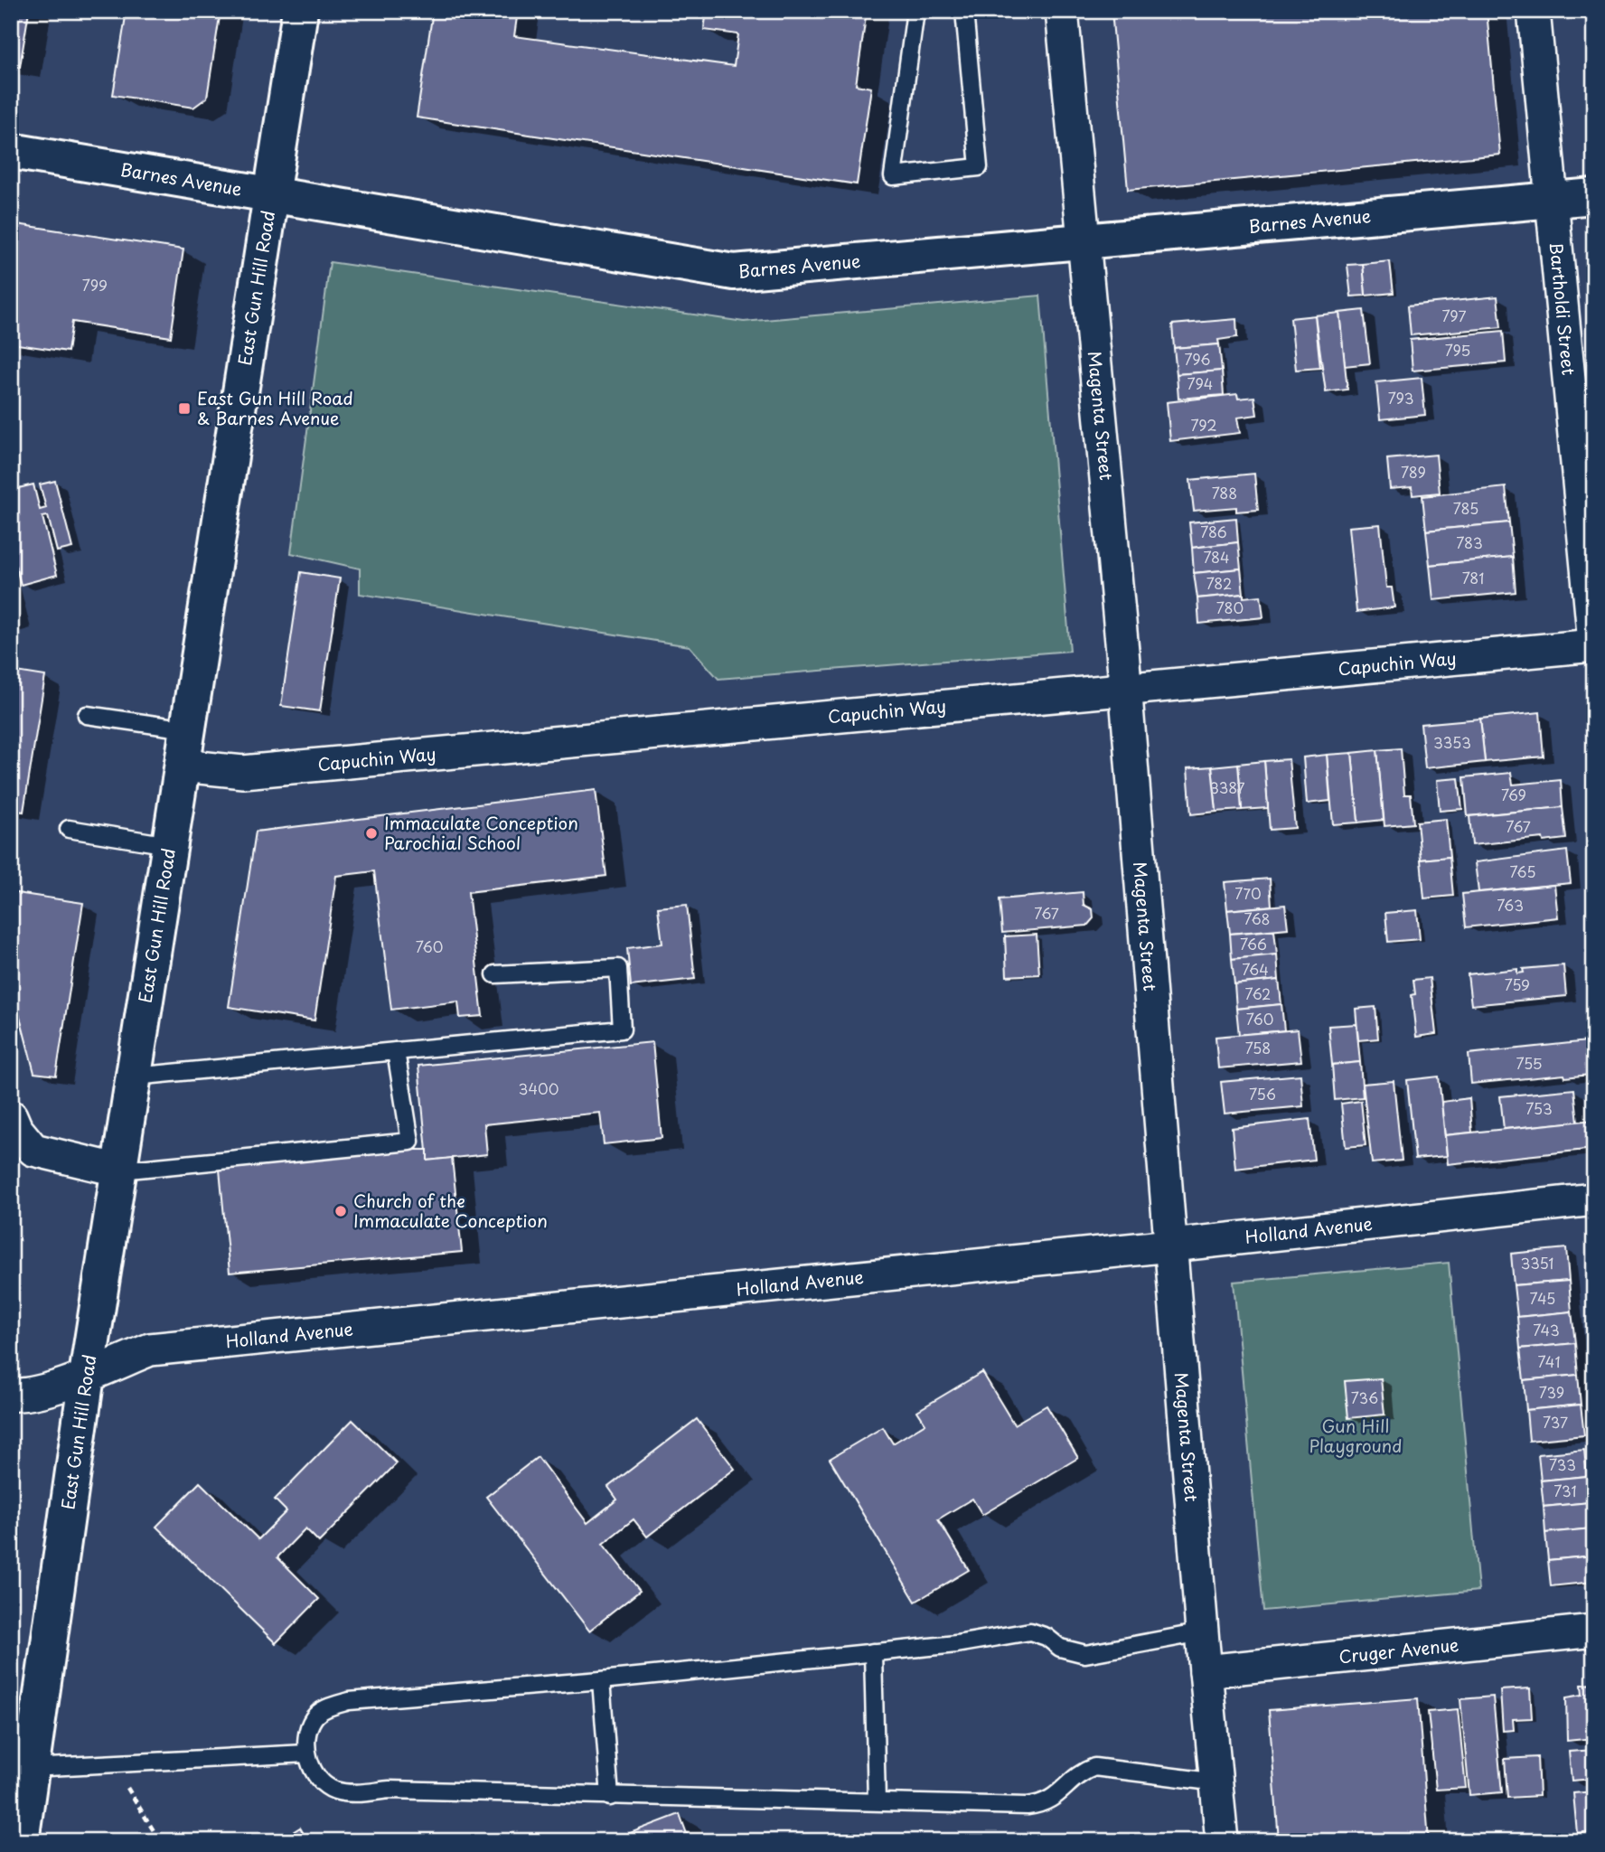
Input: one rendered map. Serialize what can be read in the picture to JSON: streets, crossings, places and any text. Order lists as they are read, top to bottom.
{
  "streets": {
    "main road": ["Barnes Avenue", "East Gun Hill Road"],
    "street": [
      "Bartholdi Street",
      "Magenta Street",
      "Capuchin Way",
      "Holland Avenue",
      "Cruger Avenue"
    ]
  },
  "crossings": [
    ["Barnes Avenue", "East Gun Hill Road"],
    ["Barnes Avenue", "Bartholdi Street"],
    ["Barnes Avenue", "Magenta Street"],
    ["East Gun Hill Road", "Capuchin Way"],
    ["East Gun Hill Road", "Holland Avenue"],
    ["Bartholdi Street", "Capuchin Way"],
    ["Magenta Street", "Capuchin Way"],
    ["Magenta Street", "Holland Avenue"],
    ["Magenta Street", "Cruger Avenue"]
  ],
  "parks": ["Gun Hill Playground"],
  "places": {
    "transit": ["East Gun Hill Road & Barnes Avenue"],
    "other": ["Immaculate Conception Parochial School", "Church of the Immaculate Conception"]
  },
  "house_numbers": [
    "799",
    "797",
    "795",
    "796",
    "794",
    "793",
    "792",
    "789",
    "788",
    "785",
    "786",
    "783",
    "784",
    "781",
    "782",
    "780",
    "3353",
    "3387",
    "769",
    "767",
    "765",
    "770",
    "763",
    "767",
    "768",
    "766",
    "760",
    "764",
    "759",
    "762",
    "760",
    "758",
    "755",
    "3400",
    "756",
    "753",
    "3351",
    "745",
    "743",
    "741",
    "739",
    "736",
    "737",
    "733",
    "731"
  ]
}
